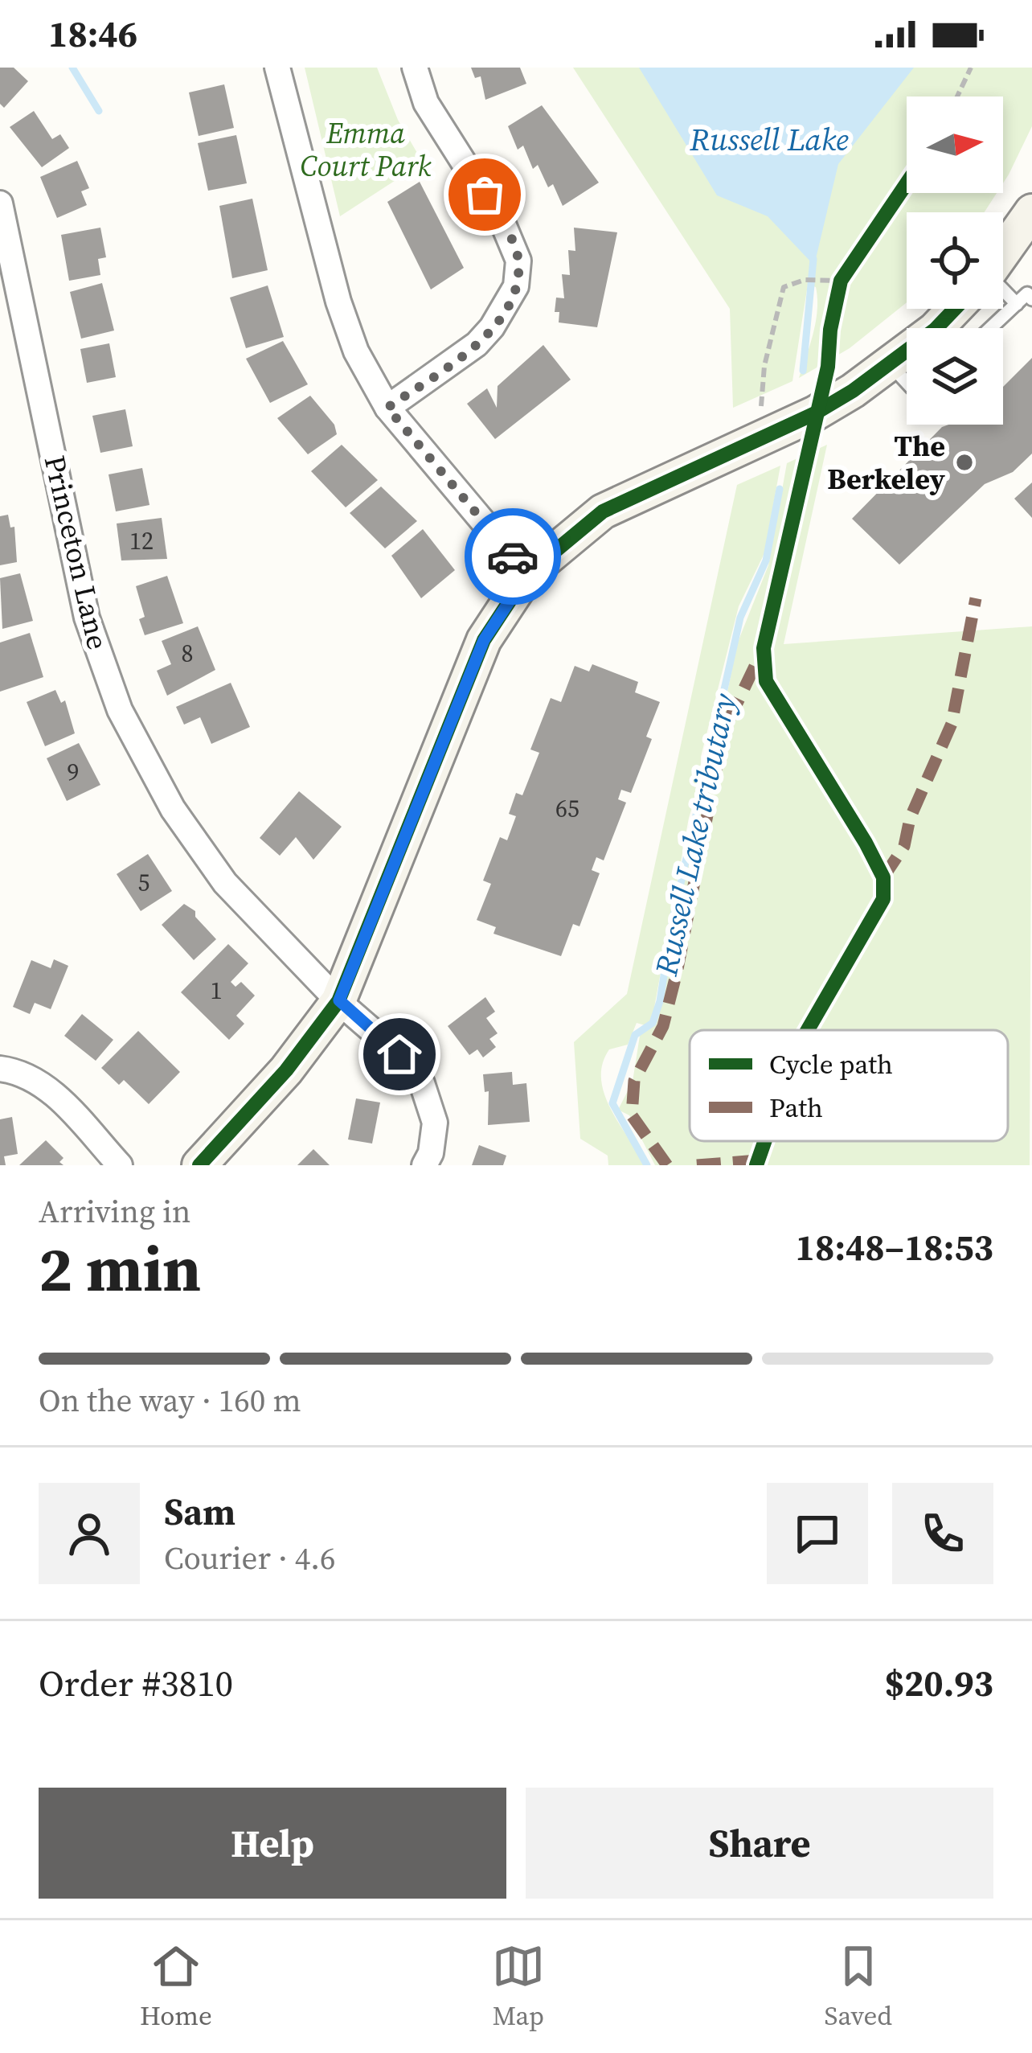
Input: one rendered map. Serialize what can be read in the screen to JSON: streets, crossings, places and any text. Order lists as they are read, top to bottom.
{
  "streets": {
    "street": ["Princeton Lane"]
  },
  "water": ["Russell Lake", "Russell Lake tributary"],
  "parks": ["Emma Court Park"],
  "places": ["The Berkeley"],
  "house_numbers": [
    "12",
    "8",
    "9",
    "65",
    "5",
    "1"
  ],
  "legend": ["Cycle path", "Path"],
  "north": "right",
  "page": {
    "status": "18:46",
    "heading": ["2 min", "Arriving in", "18:48–18:53"],
    "panel": [
      "Sam",
      "Courier · 4.6",
      "Order #3810",
      "$20.93"
    ],
    "bar": "On the way · 160 m",
    "buttons": ["Help", "Share"],
    "tabs": ["Home", "Map", "Saved"]
  }
}
